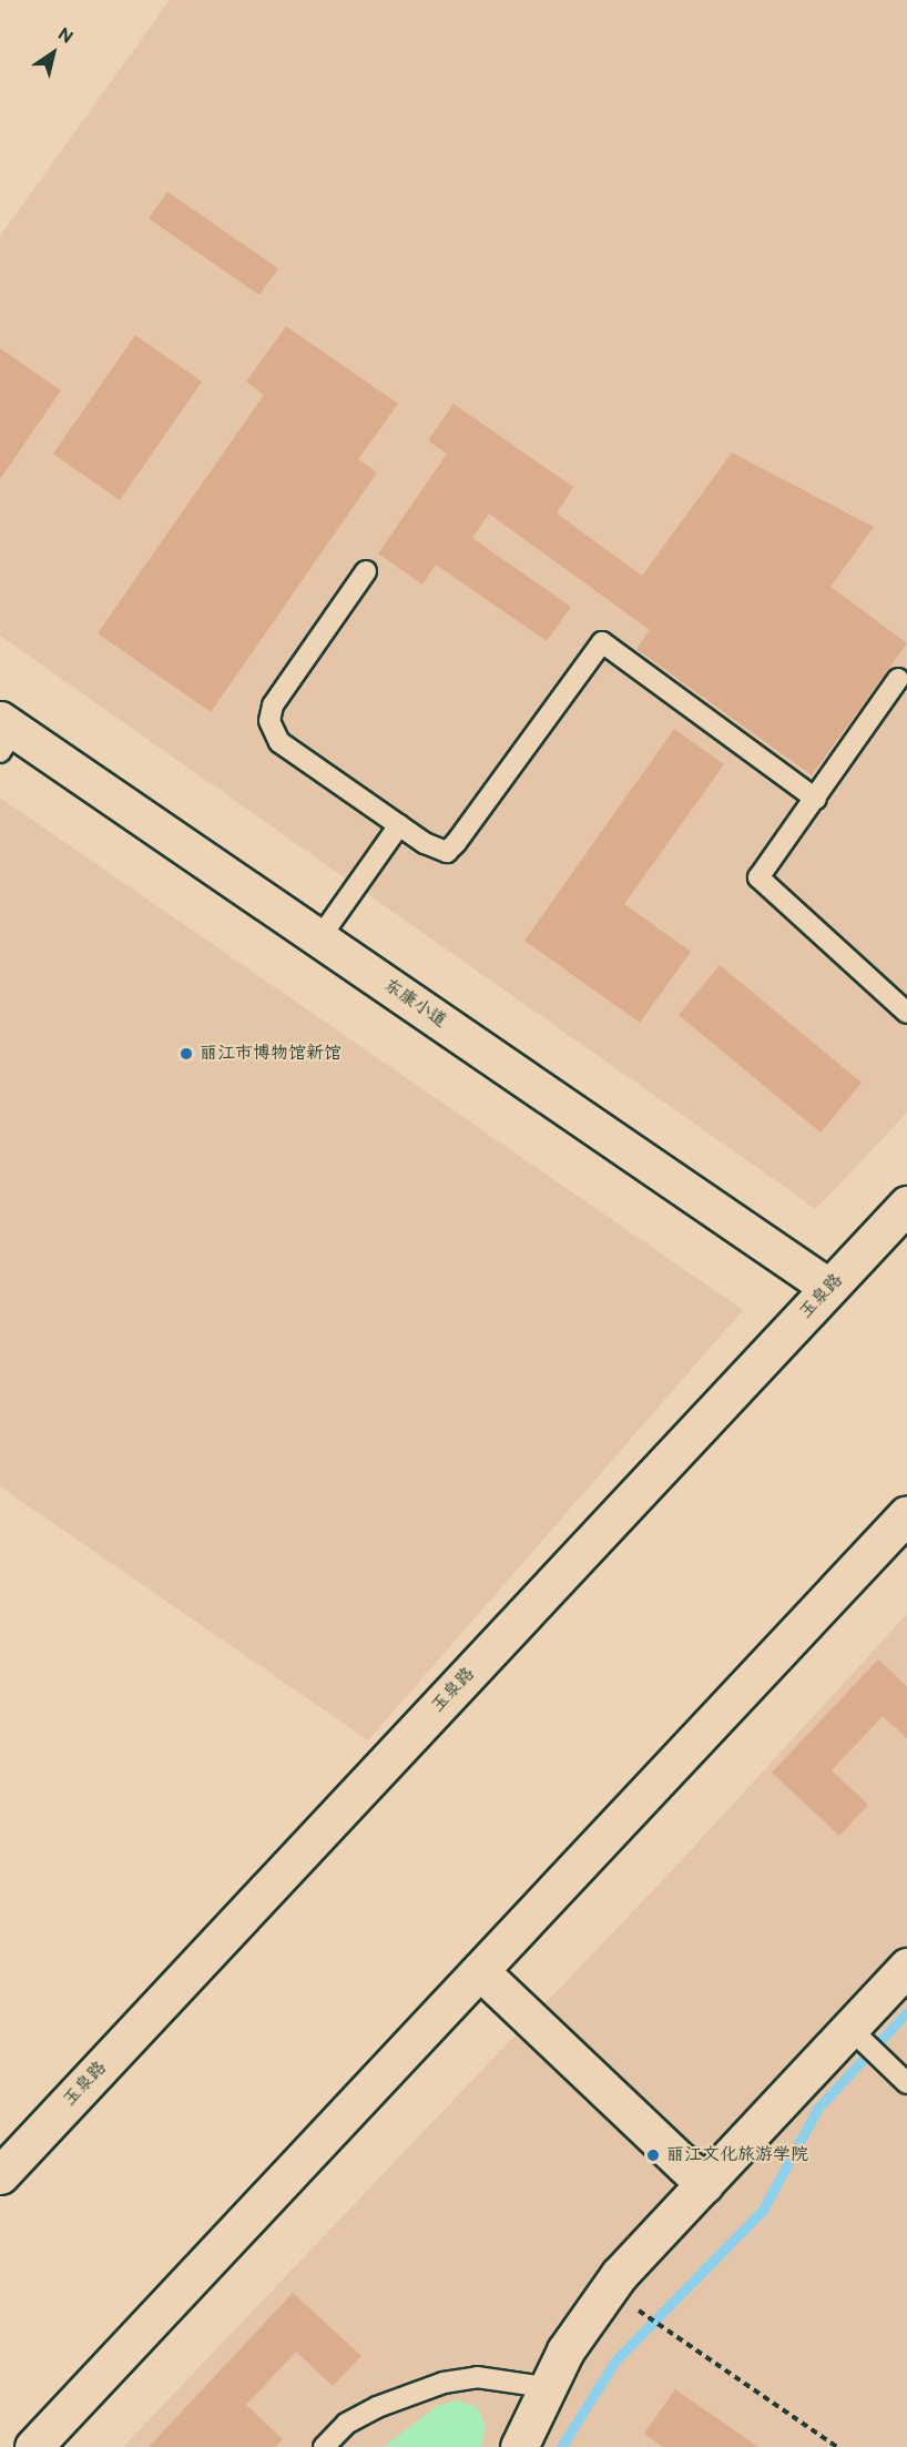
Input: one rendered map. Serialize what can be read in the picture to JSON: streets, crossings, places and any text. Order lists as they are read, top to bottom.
{
  "streets": {
    "main road": ["东康小道", "玉泉路"]
  },
  "crossings": [
    ["东康小道", "玉泉路"]
  ],
  "places": ["丽江市博物馆新馆", "丽江文化旅游学院"],
  "north": "top right"
}
